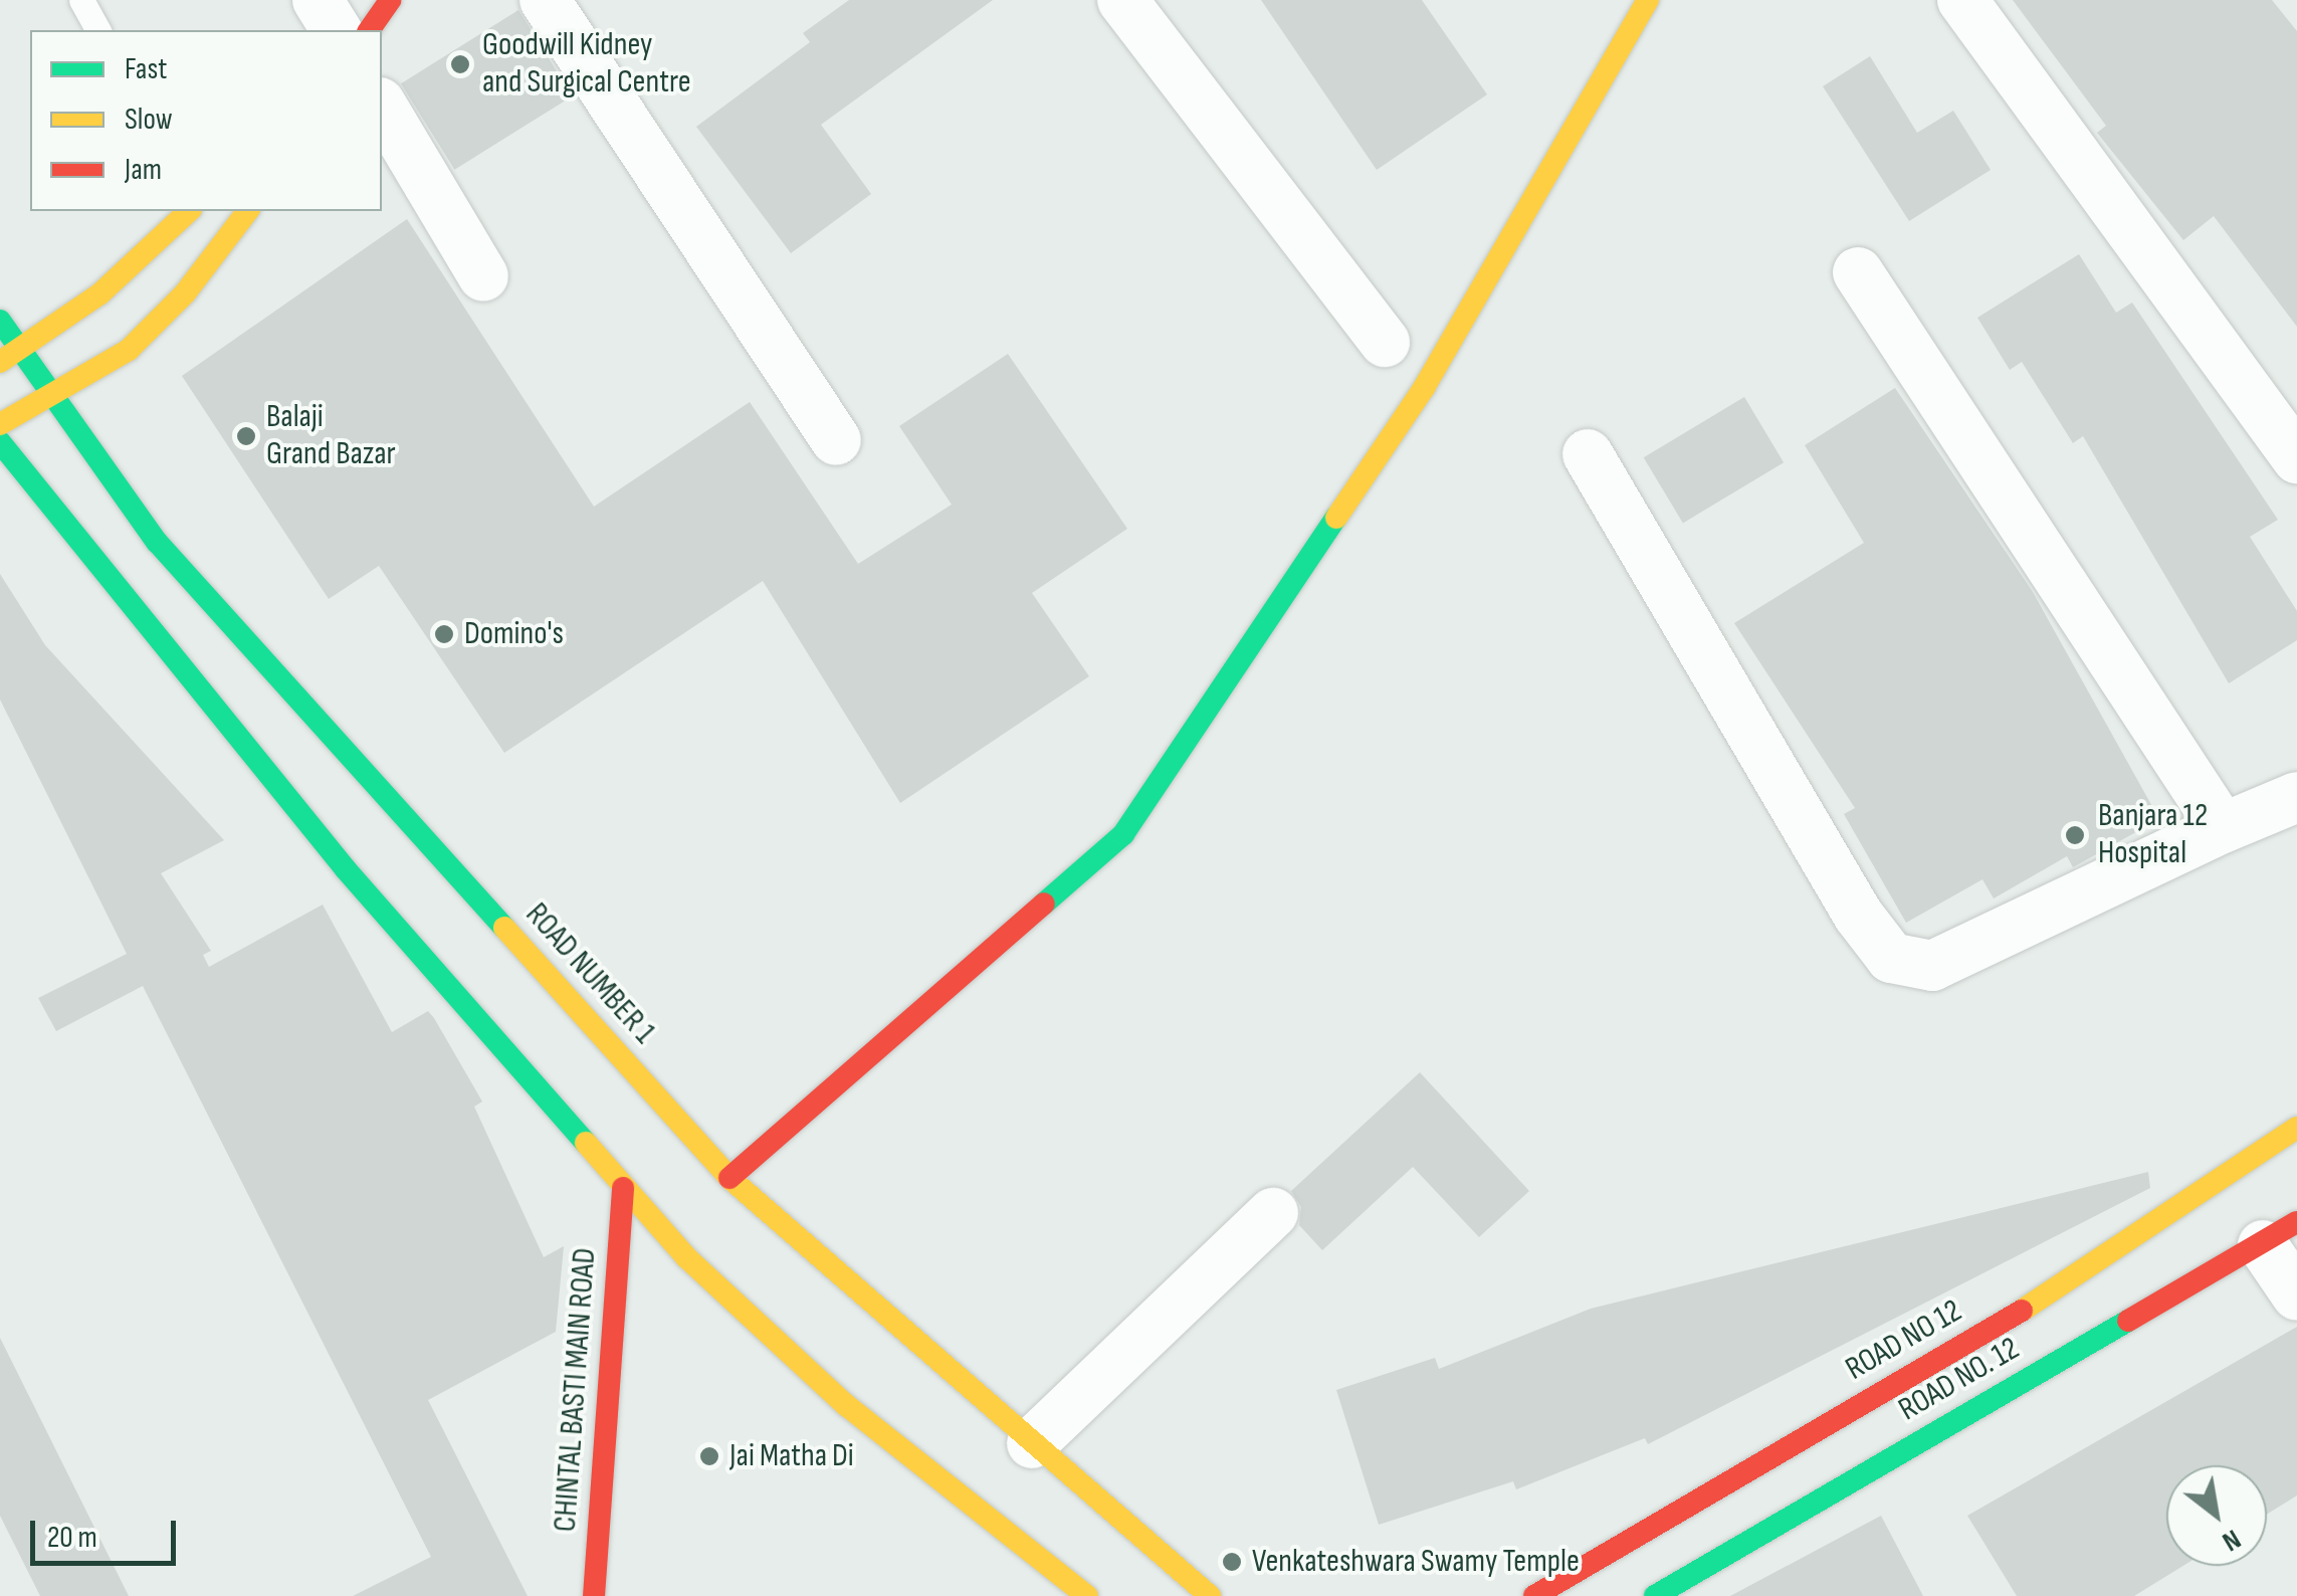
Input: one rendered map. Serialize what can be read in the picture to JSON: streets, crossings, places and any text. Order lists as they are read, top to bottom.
{
  "streets": {
    "main road": [
      "ROAD NUMBER 1",
      "ROAD NO 12",
      "ROAD NO. 12",
      "CHINTAL BASTI MAIN ROAD"
    ]
  },
  "places": [
    "Goodwill Kidney and Surgical Centre",
    "Balaji Grand Bazar",
    "Domino's",
    "Banjara 12 Hospital",
    "Jai Matha Di",
    "Venkateshwara Swamy Temple"
  ],
  "legend": ["Fast", "Slow", "Jam"],
  "scale_bar": "20 m",
  "north": "bottom right"
}
